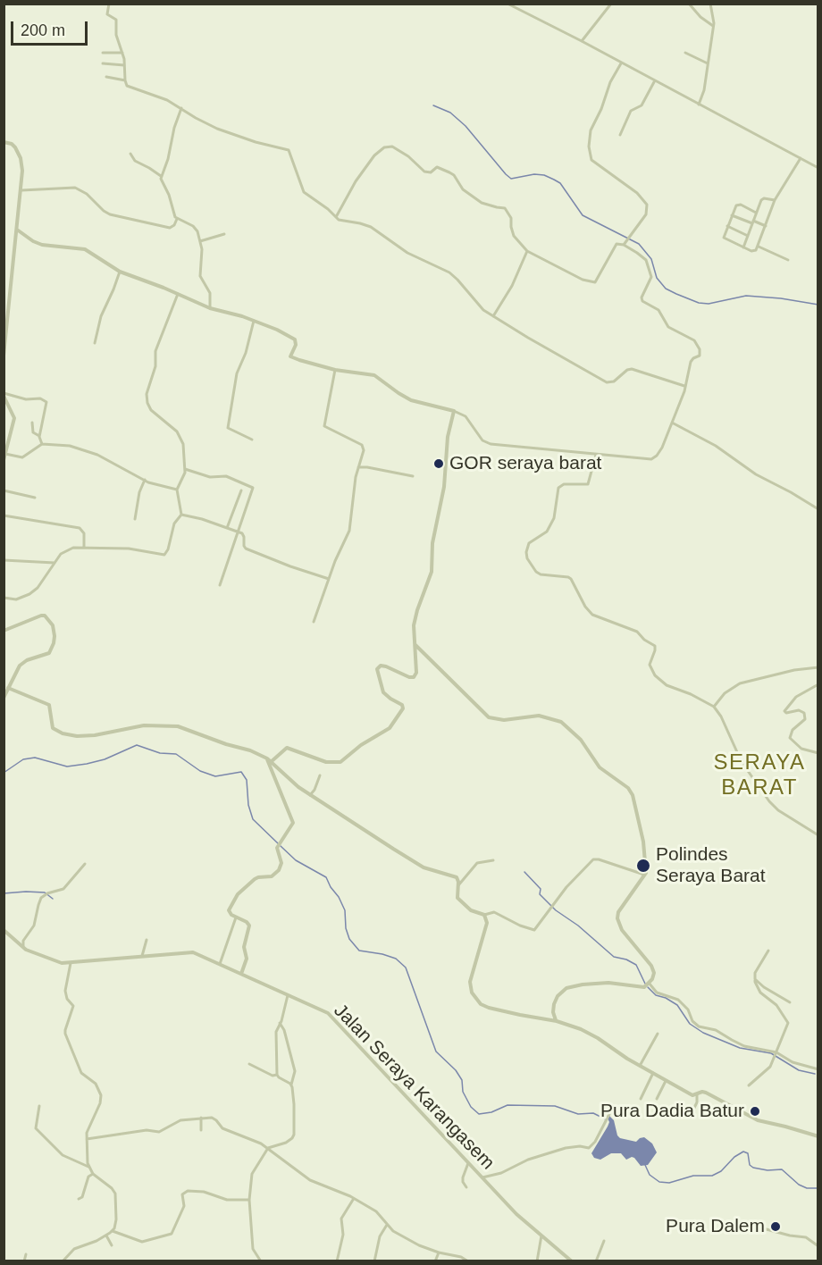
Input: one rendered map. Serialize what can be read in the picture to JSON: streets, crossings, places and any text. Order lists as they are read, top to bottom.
{
  "streets": {
    "street": ["Jalan Seraya Karangasem"]
  },
  "districts": ["SERAYA BARAT"],
  "places": [
    "GOR seraya barat",
    "Polindes Seraya Barat",
    "Pura Dadia Batur",
    "Pura Dalem"
  ],
  "scale_bar": "200 m"
}
